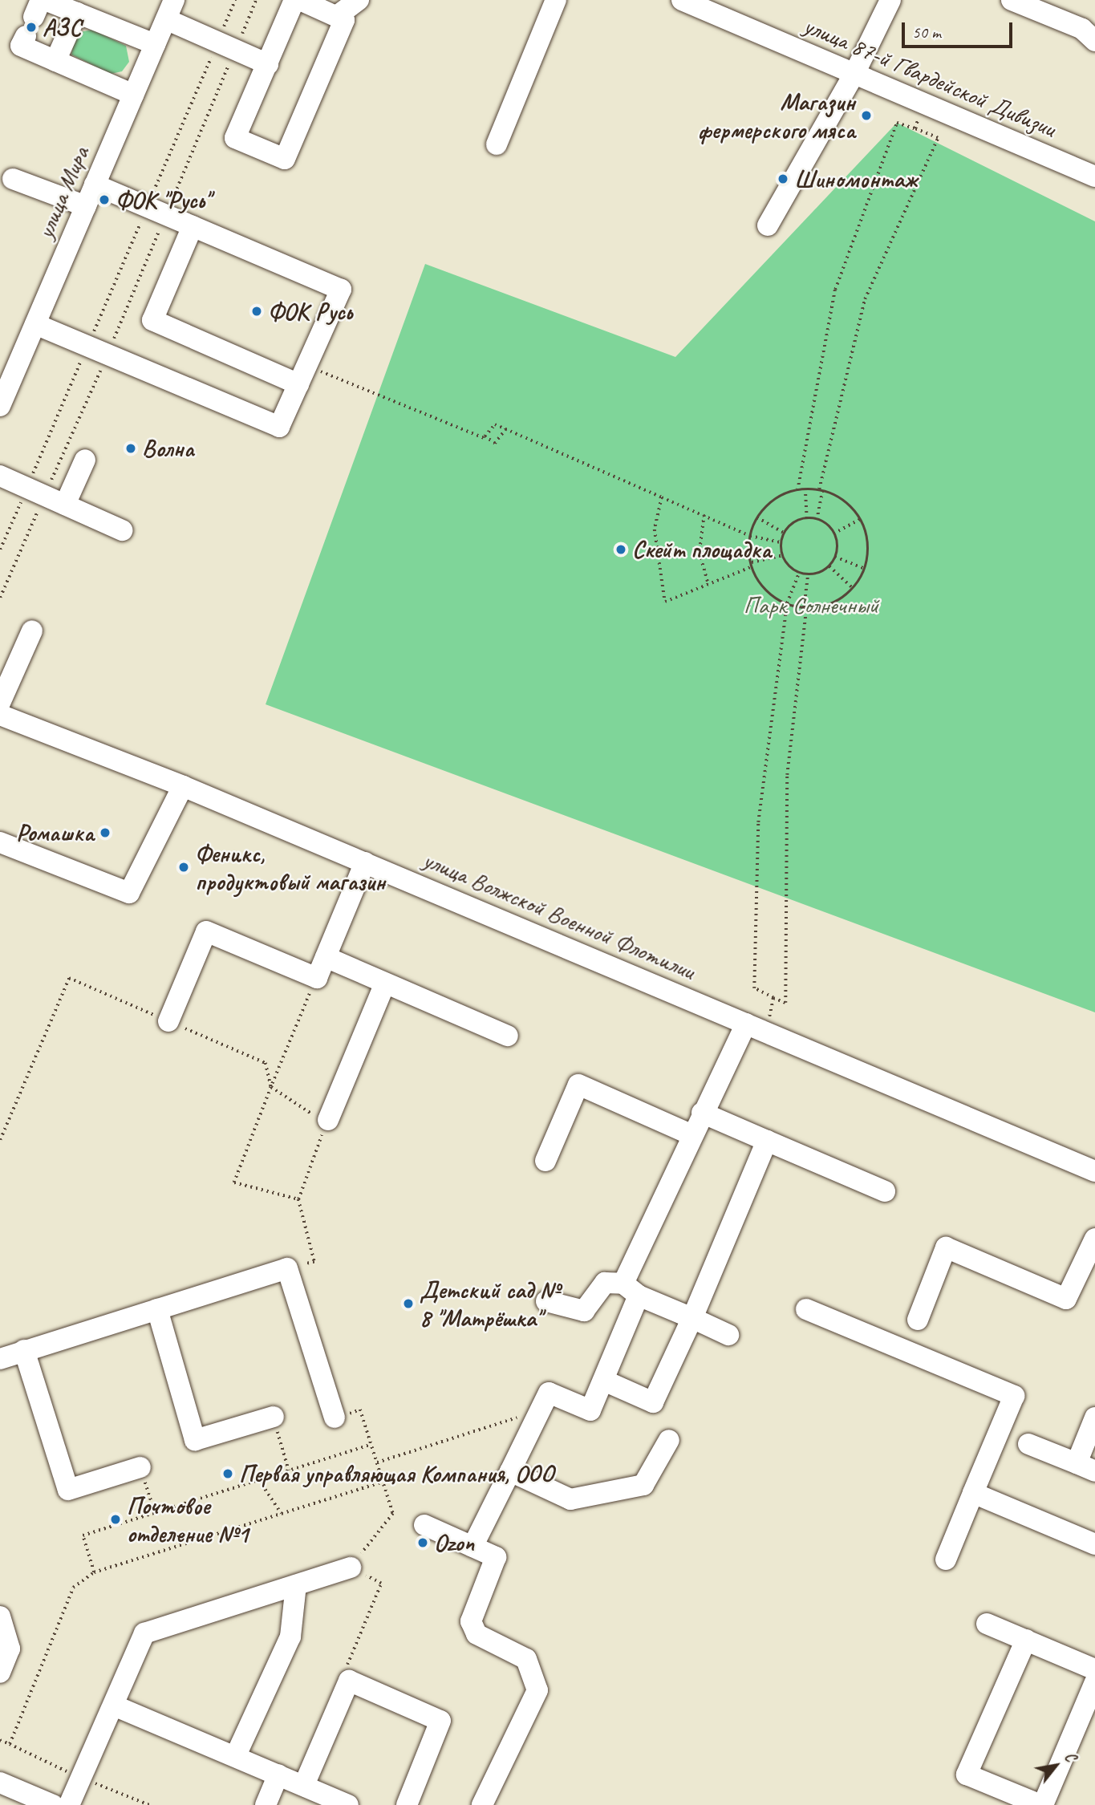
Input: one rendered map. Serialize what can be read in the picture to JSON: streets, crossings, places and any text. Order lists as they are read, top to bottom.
{
  "streets": {
    "street": ["улица 87-й Гвардейской Дивизии", "улица Мира", "улица Волжской Военной Флотилии"]
  },
  "parks": ["Парк Солнечный"],
  "places": [
    "АЗС",
    "Магазин фермерского мяса",
    "Шиномонтаж",
    "ФОК \"Русь\"",
    "ФОК Русь",
    "Волна",
    "Скейт площадка",
    "Ромашка",
    "Феникс, продуктовый магазин",
    "Детский сад № 8 \"Матрёшка\"",
    "Первая управляющая Компания, ООО",
    "Почтовое отделение №1",
    "Ozon"
  ],
  "scale_bar": "50 m",
  "north": "top right"
}
